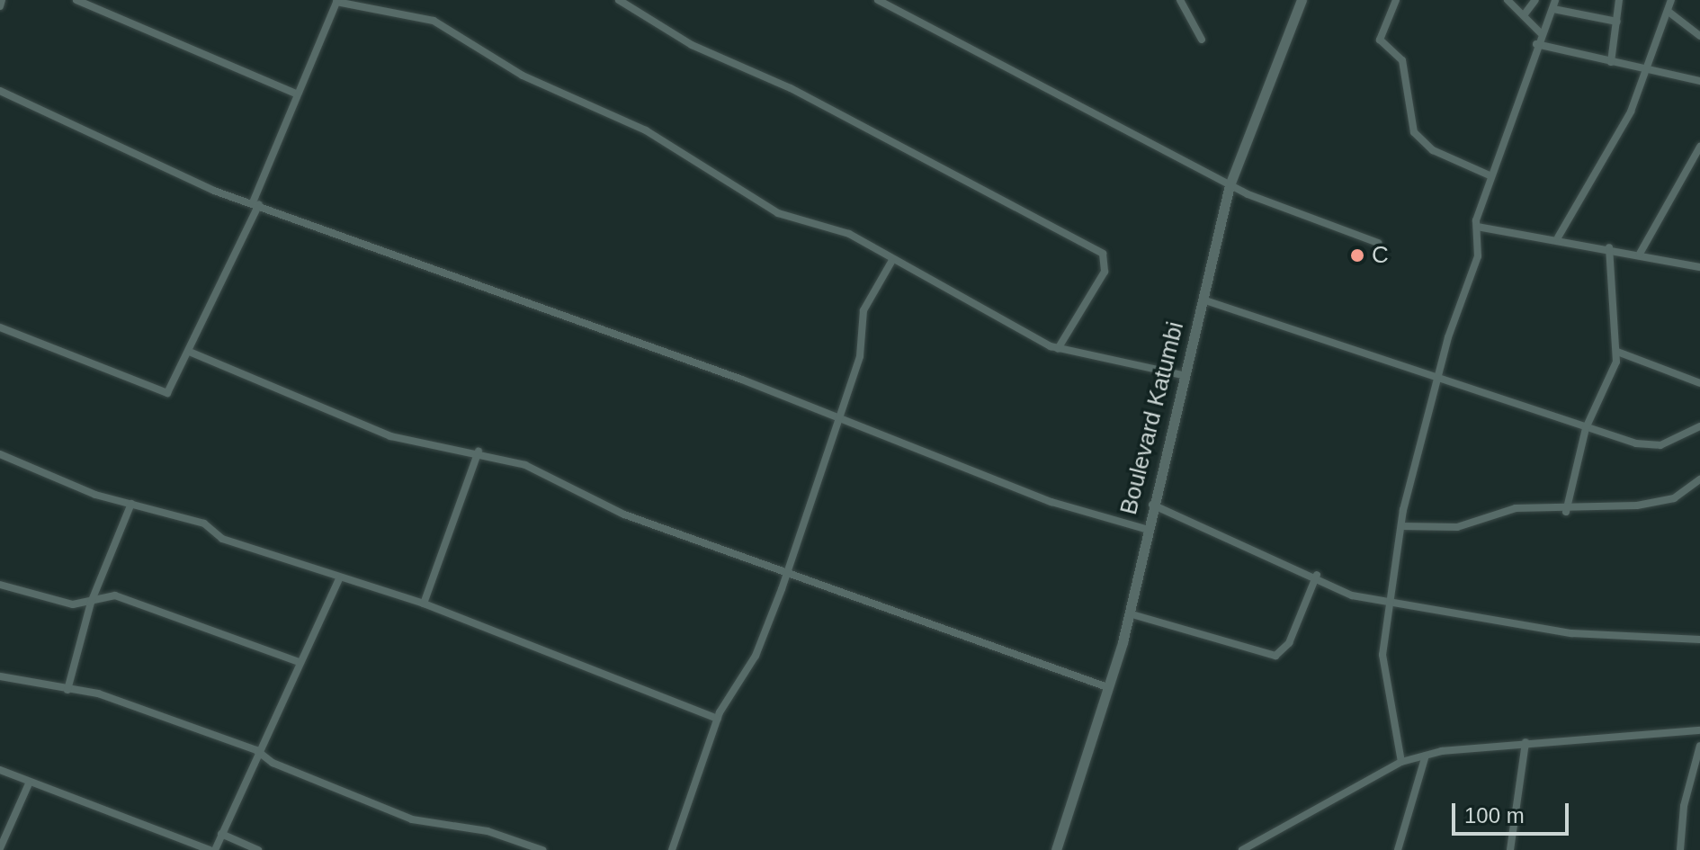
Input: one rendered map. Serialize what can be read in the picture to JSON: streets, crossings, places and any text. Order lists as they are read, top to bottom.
{
  "streets": {
    "street": ["Boulevard Katumbi"]
  },
  "places": ["C"],
  "scale_bar": "100 m"
}
